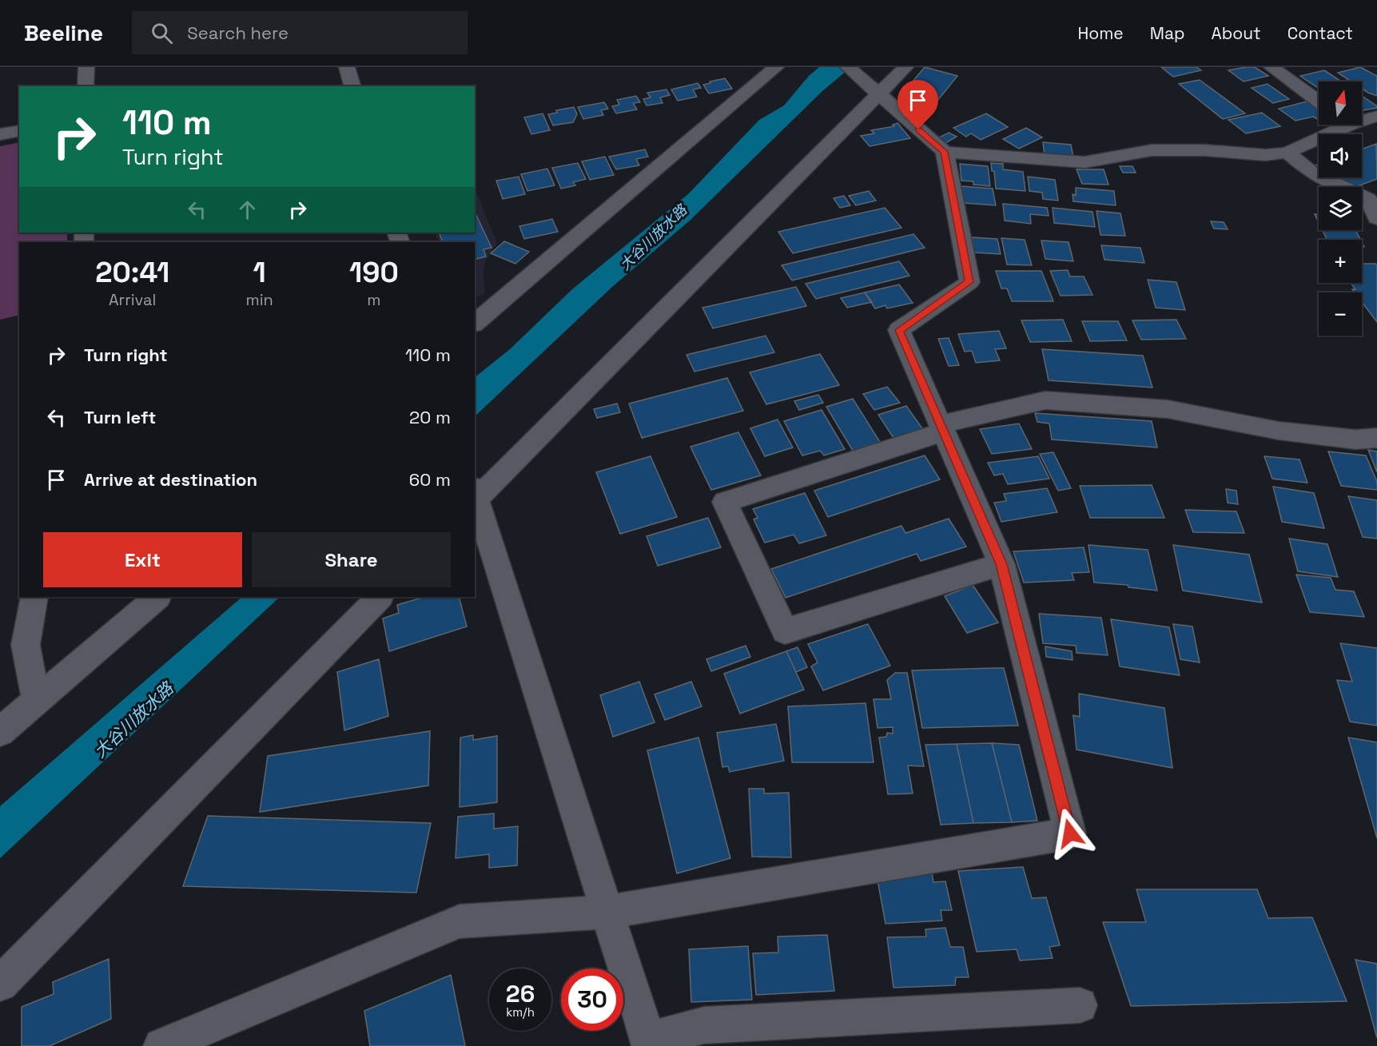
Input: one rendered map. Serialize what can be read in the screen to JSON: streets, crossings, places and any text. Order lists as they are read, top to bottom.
{
  "water": ["大谷川放水路"],
  "north": "top",
  "page": {
    "header": "Beeline",
    "search": "Search here",
    "nav": [
      "Home",
      "Map",
      "About",
      "Contact"
    ],
    "map_buttons": ["+", "−"],
    "turn": ["110 m", "Turn right"],
    "eta": [
      "20:41",
      "Arrival",
      "1",
      "min",
      "190",
      "m"
    ],
    "list": [
      {
        "name": "Turn right",
        "value": "110 m"
      },
      {
        "name": "Turn left",
        "value": "20 m"
      },
      {
        "name": "Arrive at destination",
        "value": "60 m"
      }
    ],
    "buttons": ["Exit", "Share"],
    "speed": "26 km/h",
    "limit": "30"
  }
}
